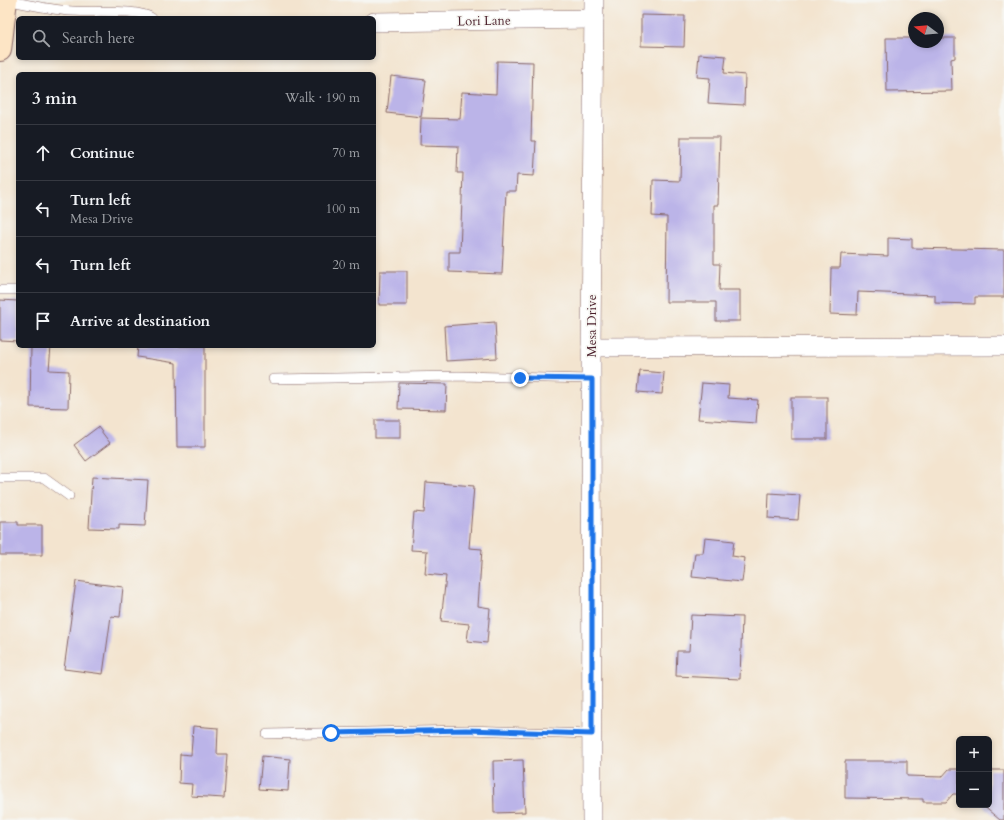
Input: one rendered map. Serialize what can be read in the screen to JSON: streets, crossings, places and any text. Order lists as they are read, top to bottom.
{
  "streets": {
    "street": ["Lori Lane", "Mesa Drive"]
  },
  "crossings": [
    ["Lori Lane", "Mesa Drive"]
  ],
  "north": "left",
  "page": {
    "search": "Search here",
    "heading": ["3 min", "Walk · 190 m"],
    "list": [
      ["Continue", "70 m"],
      ["Turn left", "Mesa Drive", "100 m"],
      ["Turn left", "20 m"],
      "Arrive at destination"
    ],
    "map_buttons": ["+", "−"]
  }
}
